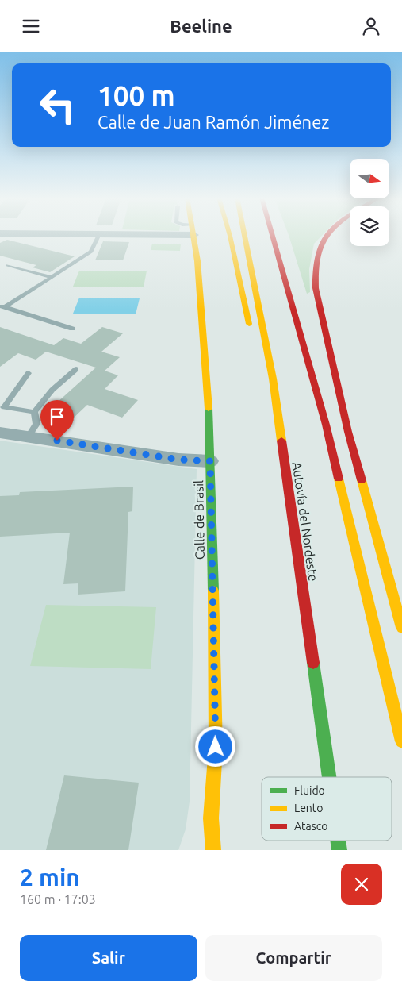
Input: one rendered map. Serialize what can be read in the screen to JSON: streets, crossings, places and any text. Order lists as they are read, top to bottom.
{
  "streets": {
    "main road": ["Calle de Brasil", "Autovía del Nordeste"]
  },
  "legend": ["Fluido", "Lento", "Atasco"],
  "north": "right",
  "page": {
    "header": "Beeline",
    "turn": ["100 m", "Calle de Juan Ramón Jiménez"],
    "heading": ["2 min", "160 m · 17:03"],
    "buttons": ["Salir", "Compartir"]
  }
}
